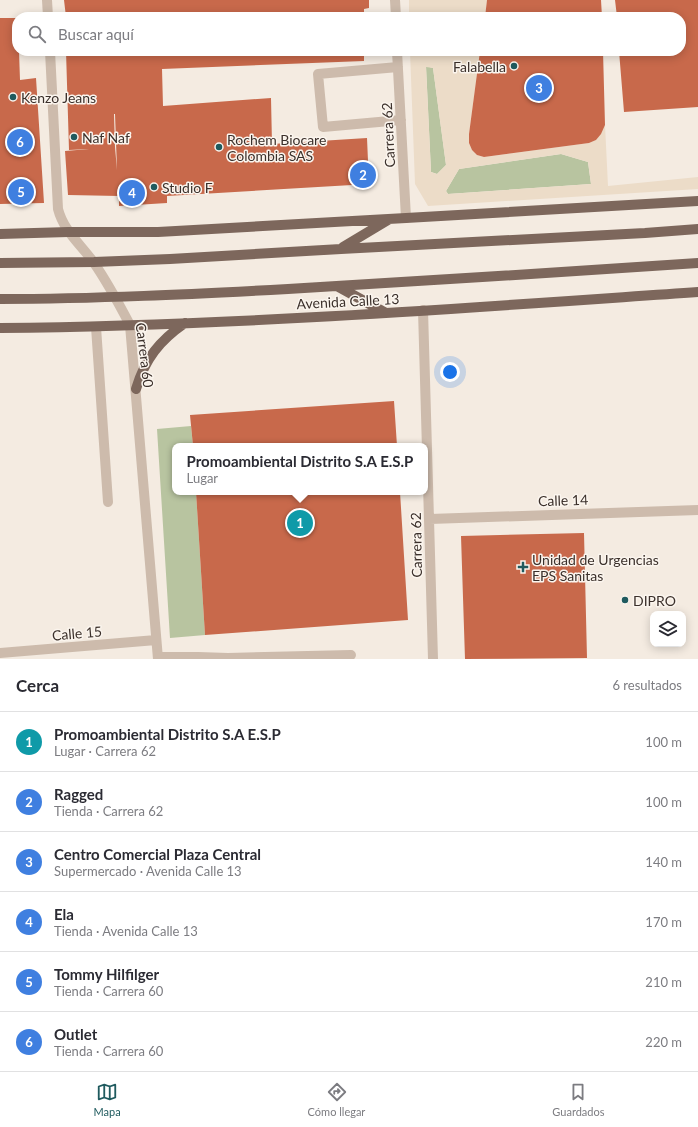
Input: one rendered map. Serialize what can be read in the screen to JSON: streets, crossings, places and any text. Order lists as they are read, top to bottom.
{
  "streets": {
    "main road": ["Avenida Calle 13"],
    "street": [
      "Carrera 62",
      "Carrera 60",
      "Calle 14",
      "Calle 15"
    ]
  },
  "crossings": [
    ["Carrera 62", "Avenida Calle 13"],
    ["Carrera 62", "Calle 14"],
    ["Avenida Calle 13", "Carrera 60"],
    ["Carrera 60", "Calle 15"]
  ],
  "places": {
    "other": [
      "Falabella",
      "Kenzo Jeans",
      "Naf Naf",
      "Rochem Biocare Colombia SAS",
      "Studio F",
      "DIPRO"
    ],
    "health": ["Unidad de Urgencias EPS Sanitas"]
  },
  "page": {
    "search": "Buscar aquí",
    "pins": [
      "3",
      "6",
      "2",
      "5",
      "4",
      "1"
    ],
    "popup": ["Promoambiental Distrito S.A E.S.P", "Lugar"],
    "heading": ["Cerca", "6 resultados"],
    "list": [
      {
        "mark": "1",
        "name": "Promoambiental Distrito S.A E.S.P",
        "note": "Lugar · Carrera 62",
        "value": "100 m"
      },
      {
        "mark": "2",
        "name": "Ragged",
        "note": "Tienda · Carrera 62",
        "value": "100 m"
      },
      {
        "mark": "3",
        "name": "Centro Comercial Plaza Central",
        "note": "Supermercado · Avenida Calle 13",
        "value": "140 m"
      },
      {
        "mark": "4",
        "name": "Ela",
        "note": "Tienda · Avenida Calle 13",
        "value": "170 m"
      },
      {
        "mark": "5",
        "name": "Tommy Hilfilger",
        "note": "Tienda · Carrera 60",
        "value": "210 m"
      },
      {
        "mark": "6",
        "name": "Outlet",
        "note": "Tienda · Carrera 60",
        "value": "220 m"
      }
    ],
    "nav": ["Mapa", "Cómo llegar", "Guardados"]
  }
}
